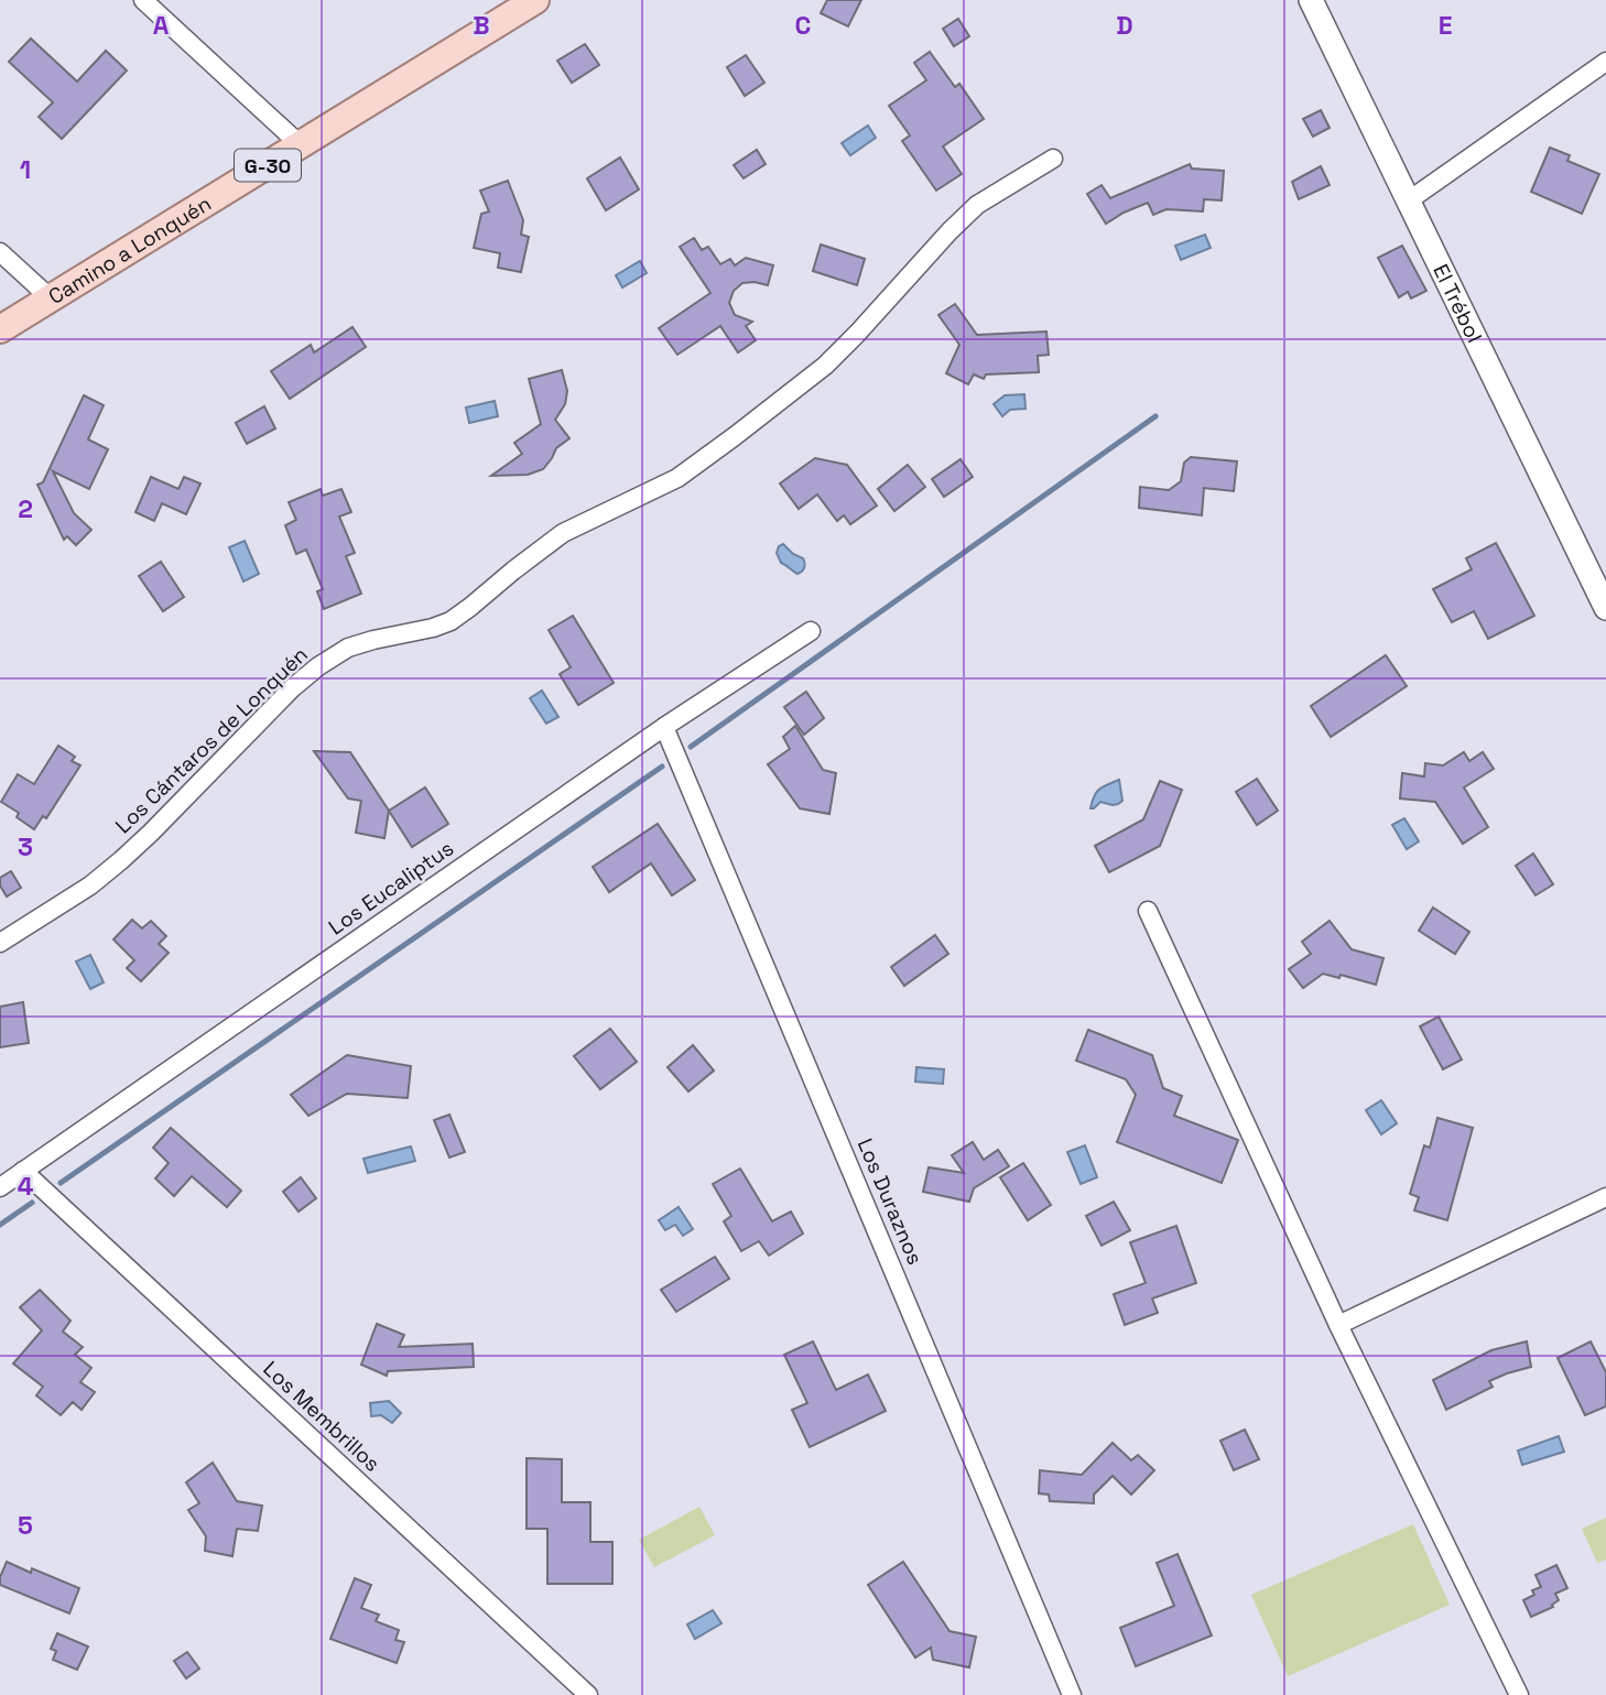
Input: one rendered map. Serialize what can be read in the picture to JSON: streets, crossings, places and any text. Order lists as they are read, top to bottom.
{
  "streets": {
    "main road": ["G-30", "Camino a Lonquén", "El Trébol"],
    "street": [
      "Los Cántaros de Lonquén",
      "Los Eucaliptus",
      "Los Duraznos",
      "Los Membrillos"
    ]
  },
  "crossings": [
    ["Los Eucaliptus", "Los Duraznos"],
    ["Los Eucaliptus", "Los Membrillos"]
  ],
  "grid": {
    "columns": [
      "A",
      "B",
      "C",
      "D",
      "E"
    ],
    "rows": [
      "1",
      "2",
      "3",
      "4",
      "5"
    ]
  }
}
